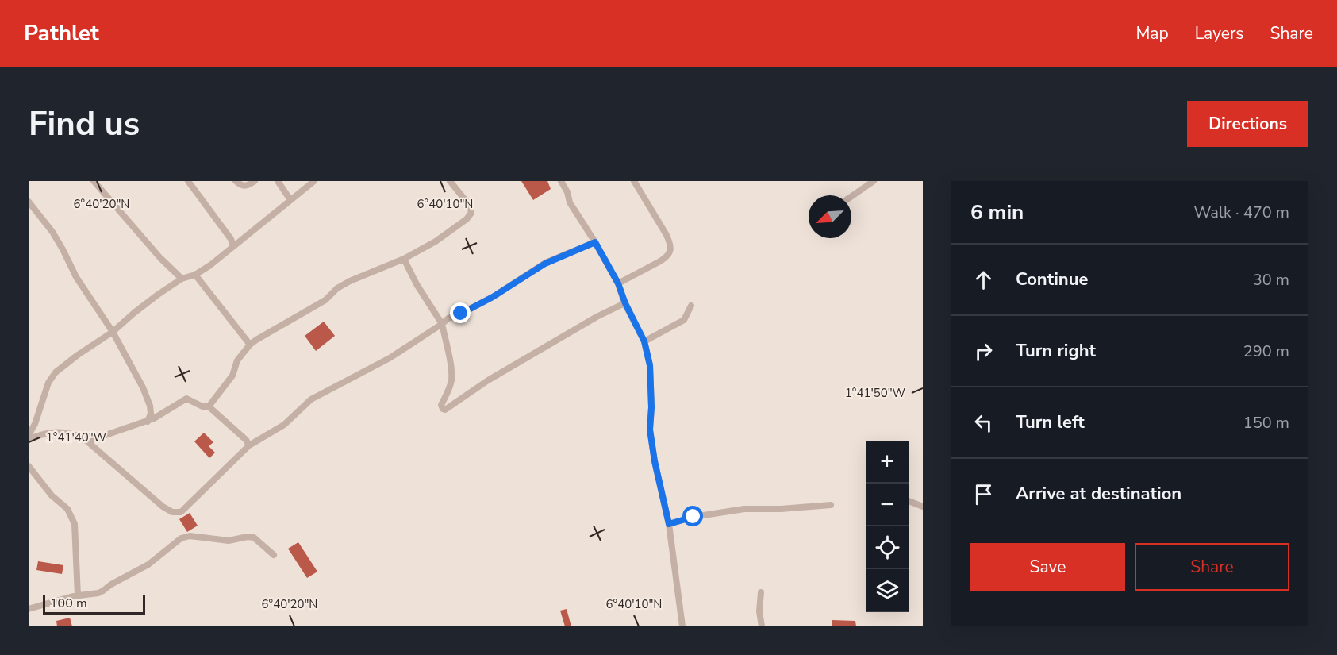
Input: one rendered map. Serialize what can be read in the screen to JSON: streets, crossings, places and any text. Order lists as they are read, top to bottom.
{
  "scale_bar": "100 m",
  "north": "bottom left",
  "page": {
    "header": "Pathlet",
    "nav": ["Map", "Layers", "Share"],
    "buttons": [
      "Directions",
      ["Save", "Share"]
    ],
    "title": "Find us",
    "heading": ["6 min", "Walk · 470 m"],
    "list": [
      ["Continue", "30 m"],
      ["Turn right", "290 m"],
      ["Turn left", "150 m"],
      "Arrive at destination"
    ],
    "map_buttons": ["+", "−"],
    "scale": "100 m"
  },
  "coordinates": [
    "6°40'20\"N",
    "6°40'10\"N",
    "1°41'50\"W",
    "1°41'40\"W"
  ]
}
